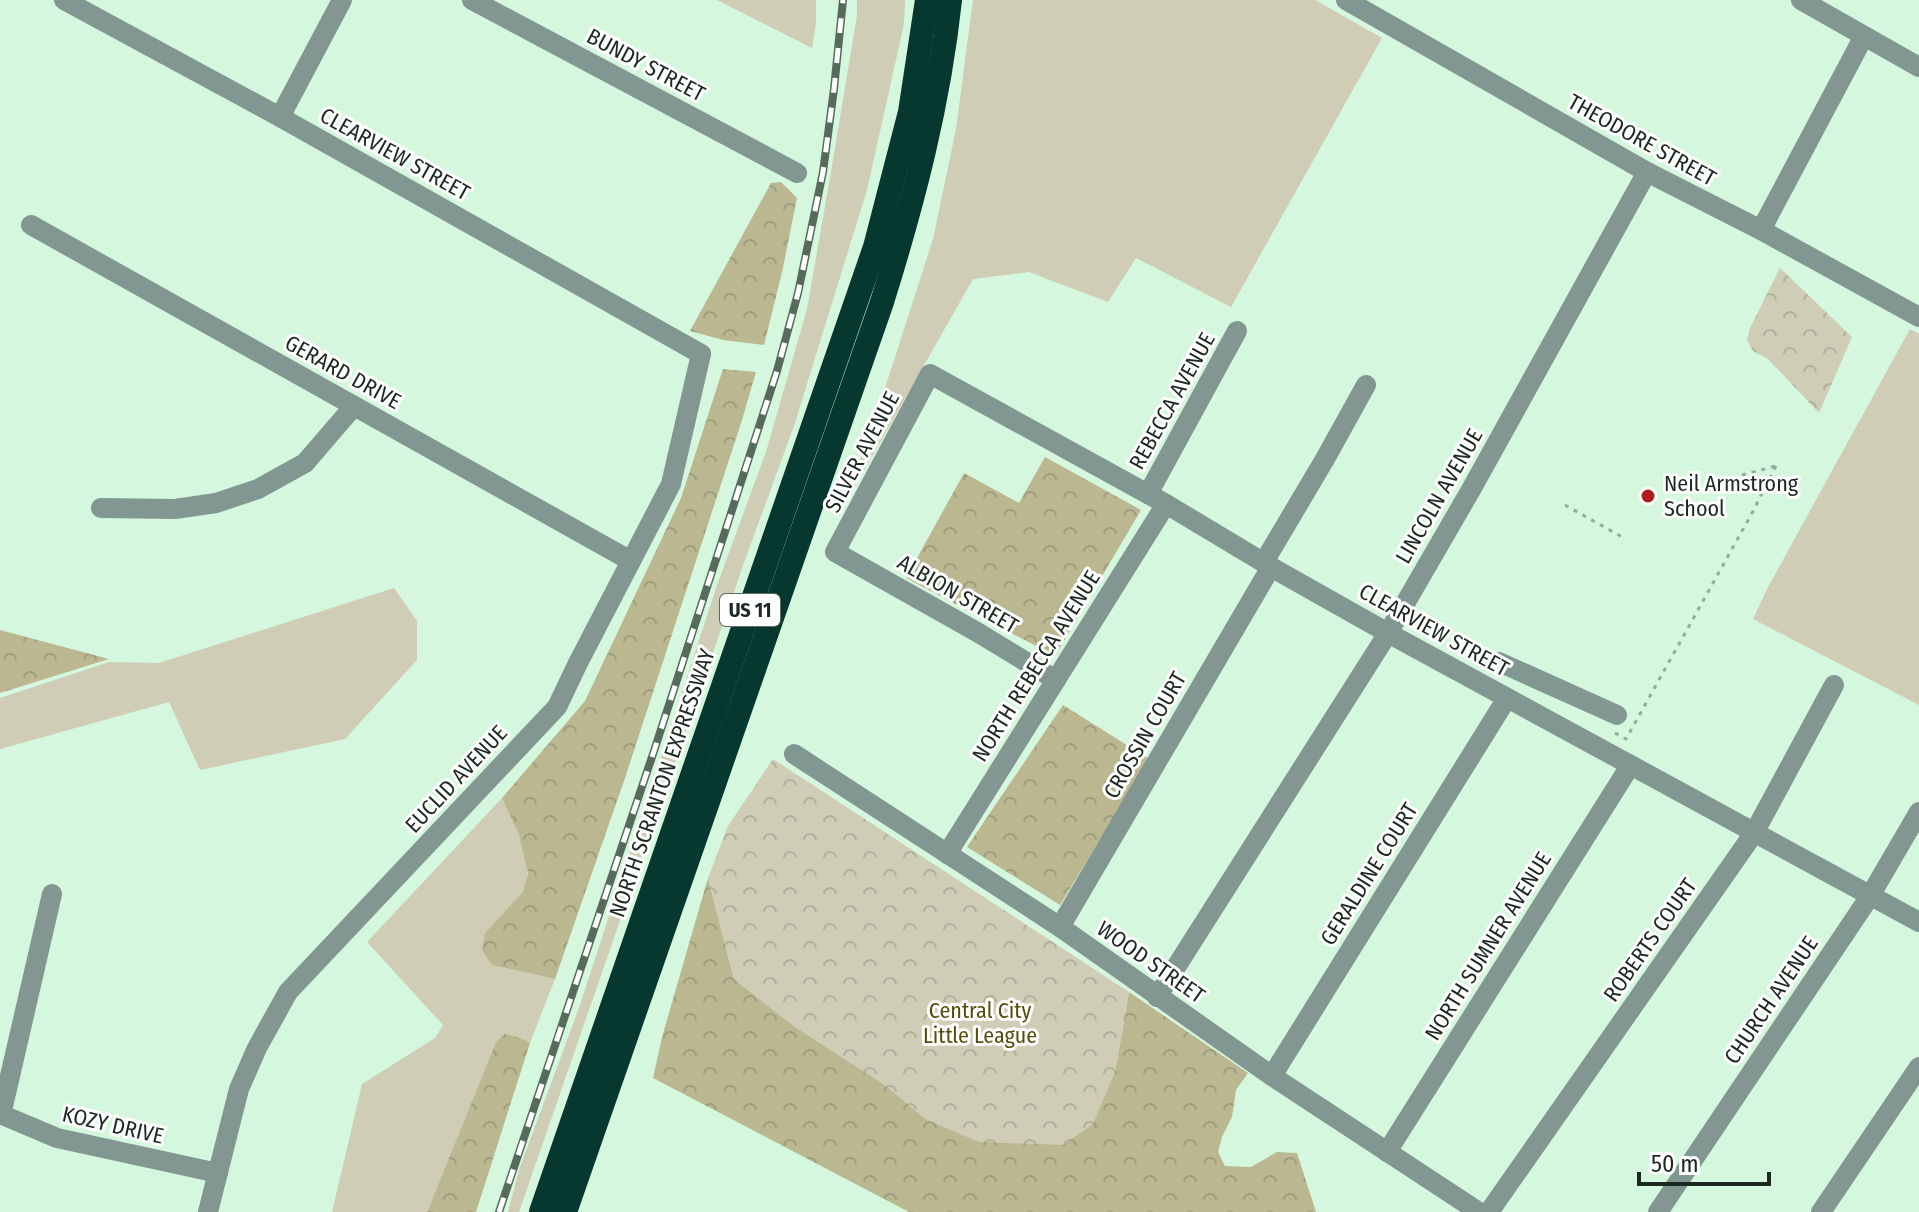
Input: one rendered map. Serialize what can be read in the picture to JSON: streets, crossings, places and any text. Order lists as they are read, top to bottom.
{
  "streets": {
    "highway": ["US 11", "NORTH SCRANTON EXPRESSWAY"],
    "street": [
      "BUNDY STREET",
      "THEODORE STREET",
      "CLEARVIEW STREET",
      "GERARD DRIVE",
      "REBECCA AVENUE",
      "SILVER AVENUE",
      "LINCOLN AVENUE",
      "ALBION STREET",
      "NORTH REBECCA AVENUE",
      "CROSSIN COURT",
      "EUCLID AVENUE",
      "GERALDINE COURT",
      "ROBERTS COURT",
      "NORTH SUMNER AVENUE",
      "WOOD STREET",
      "CHURCH AVENUE",
      "KOZY DRIVE"
    ]
  },
  "crossings": [
    ["THEODORE STREET", "LINCOLN AVENUE"],
    ["CLEARVIEW STREET", "REBECCA AVENUE"],
    ["CLEARVIEW STREET", "SILVER AVENUE"],
    ["CLEARVIEW STREET", "LINCOLN AVENUE"],
    ["CLEARVIEW STREET", "NORTH REBECCA AVENUE"],
    ["CLEARVIEW STREET", "CROSSIN COURT"],
    ["CLEARVIEW STREET", "EUCLID AVENUE"],
    ["CLEARVIEW STREET", "GERALDINE COURT"],
    ["CLEARVIEW STREET", "ROBERTS COURT"],
    ["CLEARVIEW STREET", "NORTH SUMNER AVENUE"],
    ["CLEARVIEW STREET", "CHURCH AVENUE"],
    ["GERARD DRIVE", "EUCLID AVENUE"],
    ["REBECCA AVENUE", "NORTH REBECCA AVENUE"],
    ["SILVER AVENUE", "ALBION STREET"],
    ["LINCOLN AVENUE", "WOOD STREET"],
    ["ALBION STREET", "NORTH REBECCA AVENUE"],
    ["NORTH REBECCA AVENUE", "WOOD STREET"],
    ["CROSSIN COURT", "WOOD STREET"],
    ["EUCLID AVENUE", "KOZY DRIVE"],
    ["GERALDINE COURT", "WOOD STREET"],
    ["NORTH SUMNER AVENUE", "WOOD STREET"]
  ],
  "parks": ["Central City Little League"],
  "places": ["Neil Armstrong School"],
  "scale_bar": "50 m"
}
